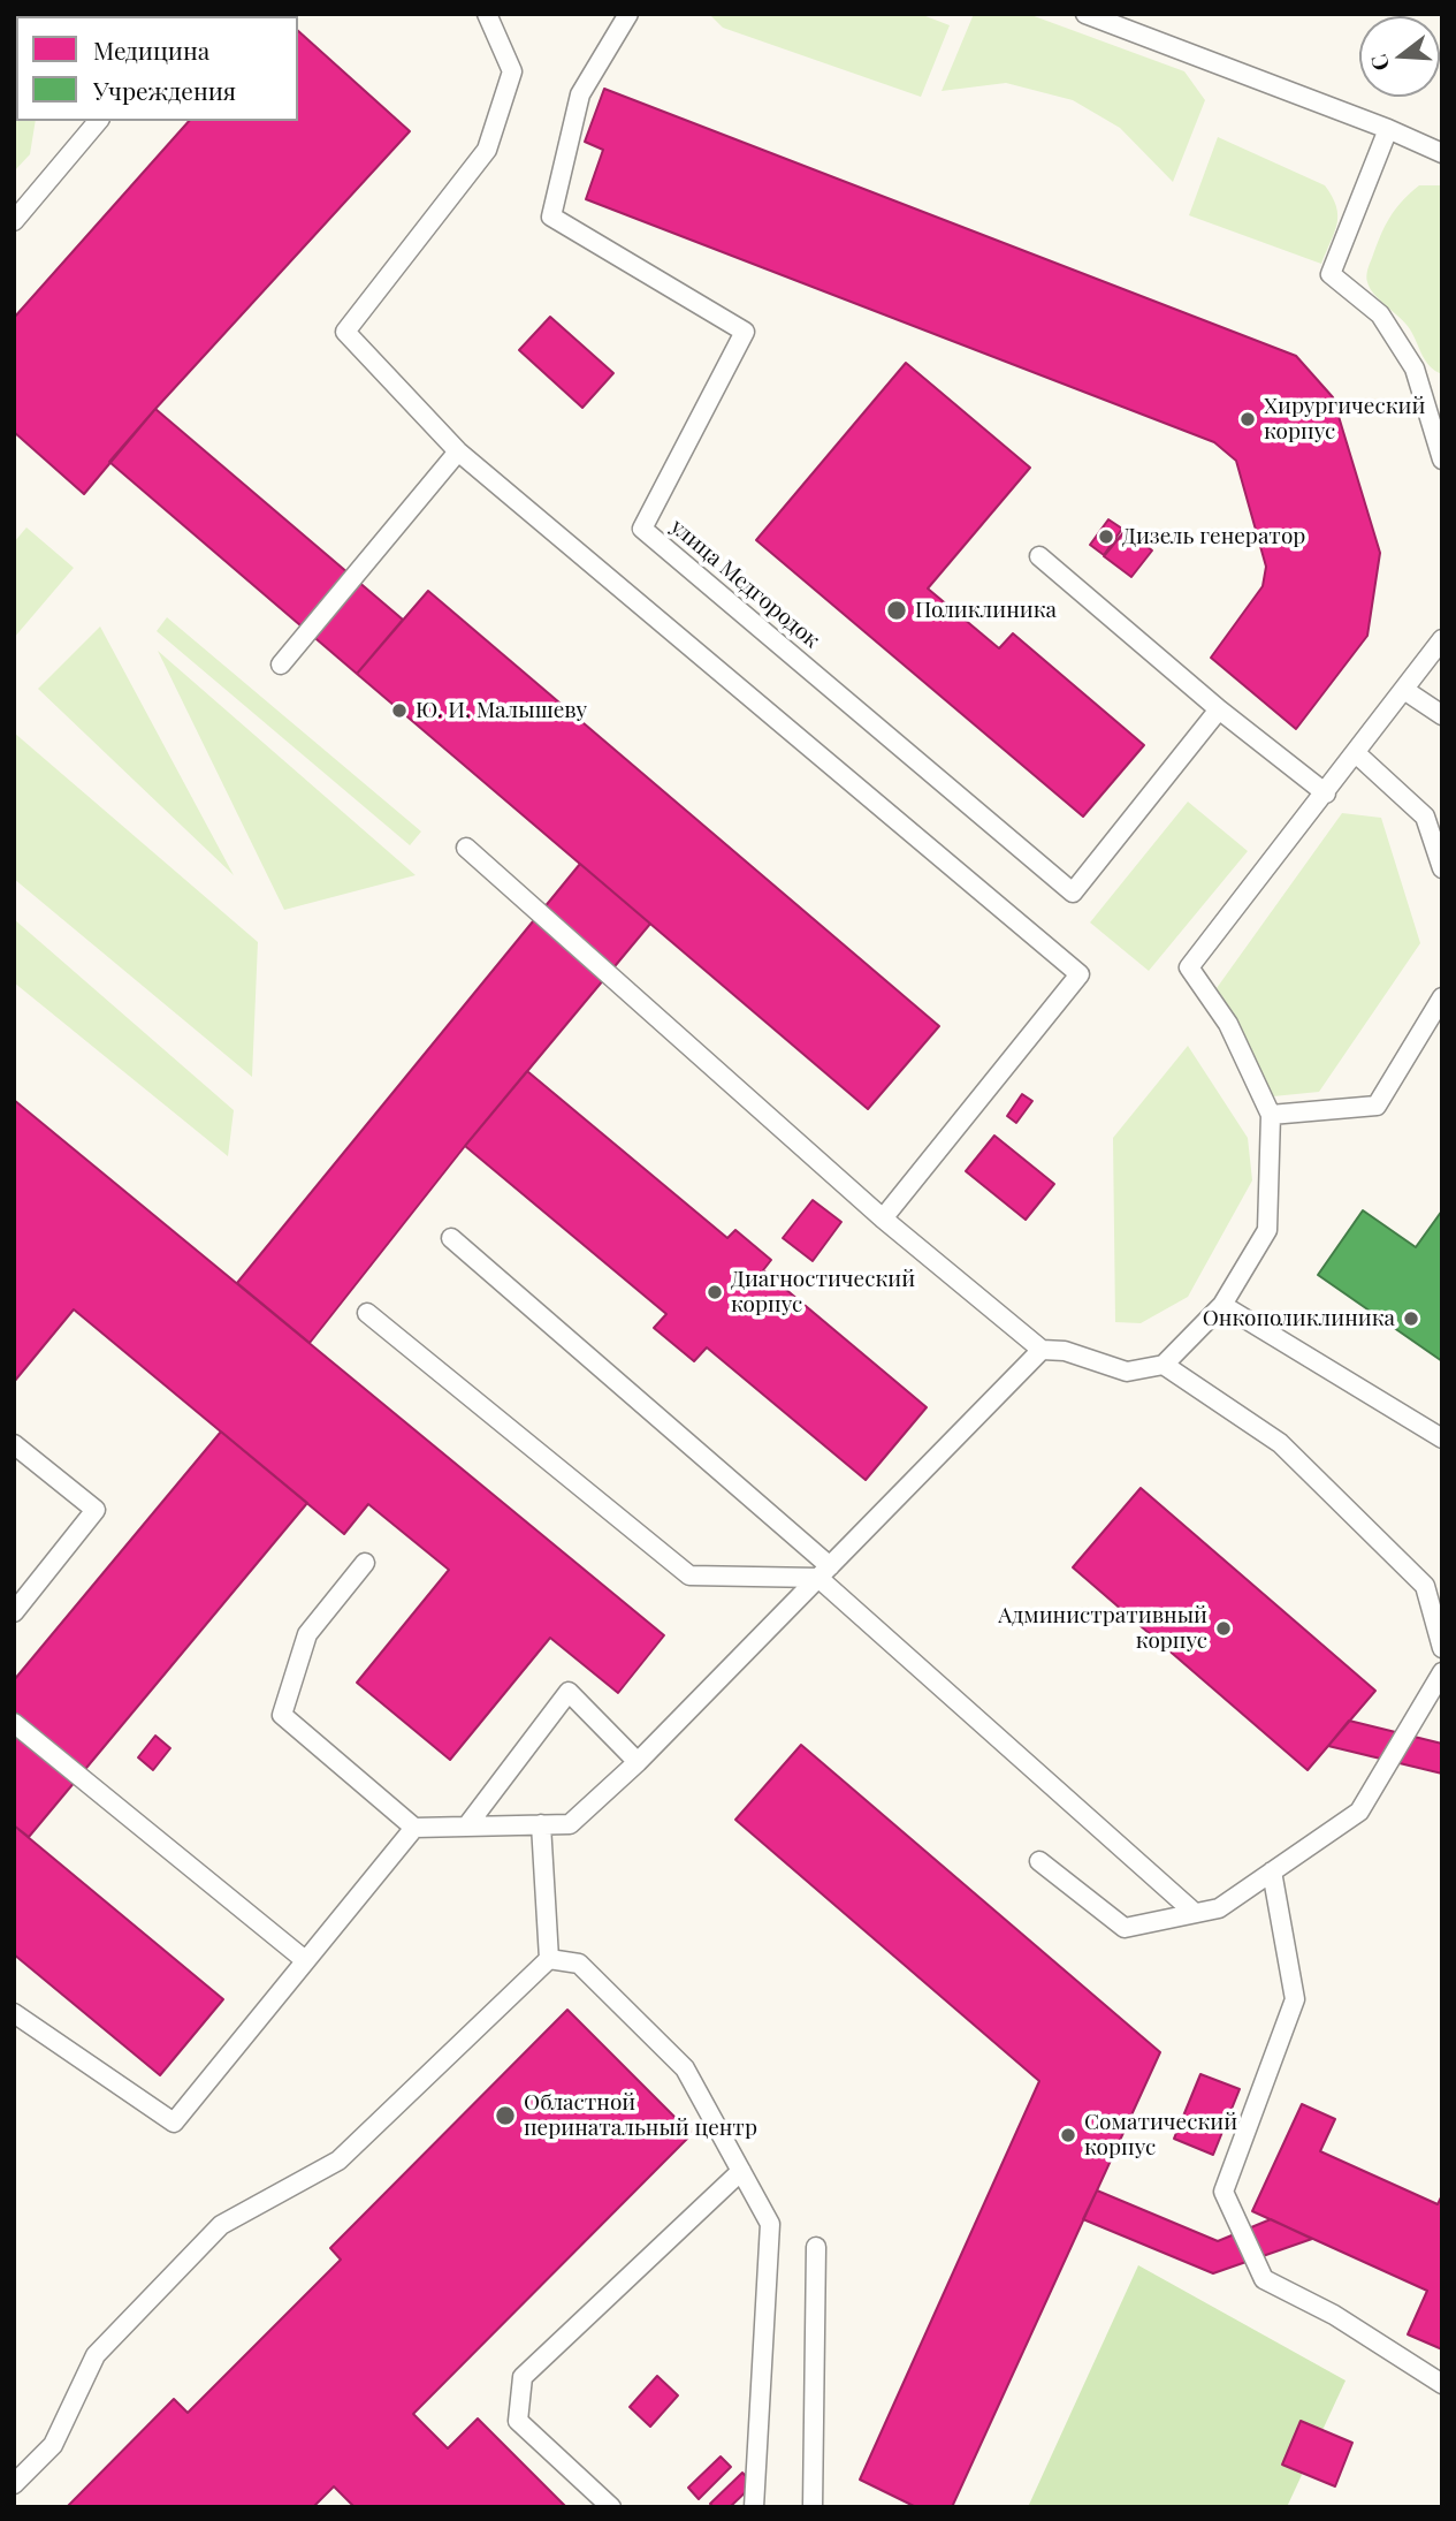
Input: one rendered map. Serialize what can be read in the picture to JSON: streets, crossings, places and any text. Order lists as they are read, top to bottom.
{
  "streets": {
    "lane": ["улица Медгородок"]
  },
  "places": [
    "Хирургический корпус",
    "Дизель генератор",
    "Поликлиника",
    "Ю. И. Малышеву",
    "Диагностический корпус",
    "Онкополиклиника",
    "Административный корпус",
    "Областной перинатальный центр",
    "Соматический корпус"
  ],
  "legend": ["Медицина", "Учреждения"],
  "north": "left"
}
